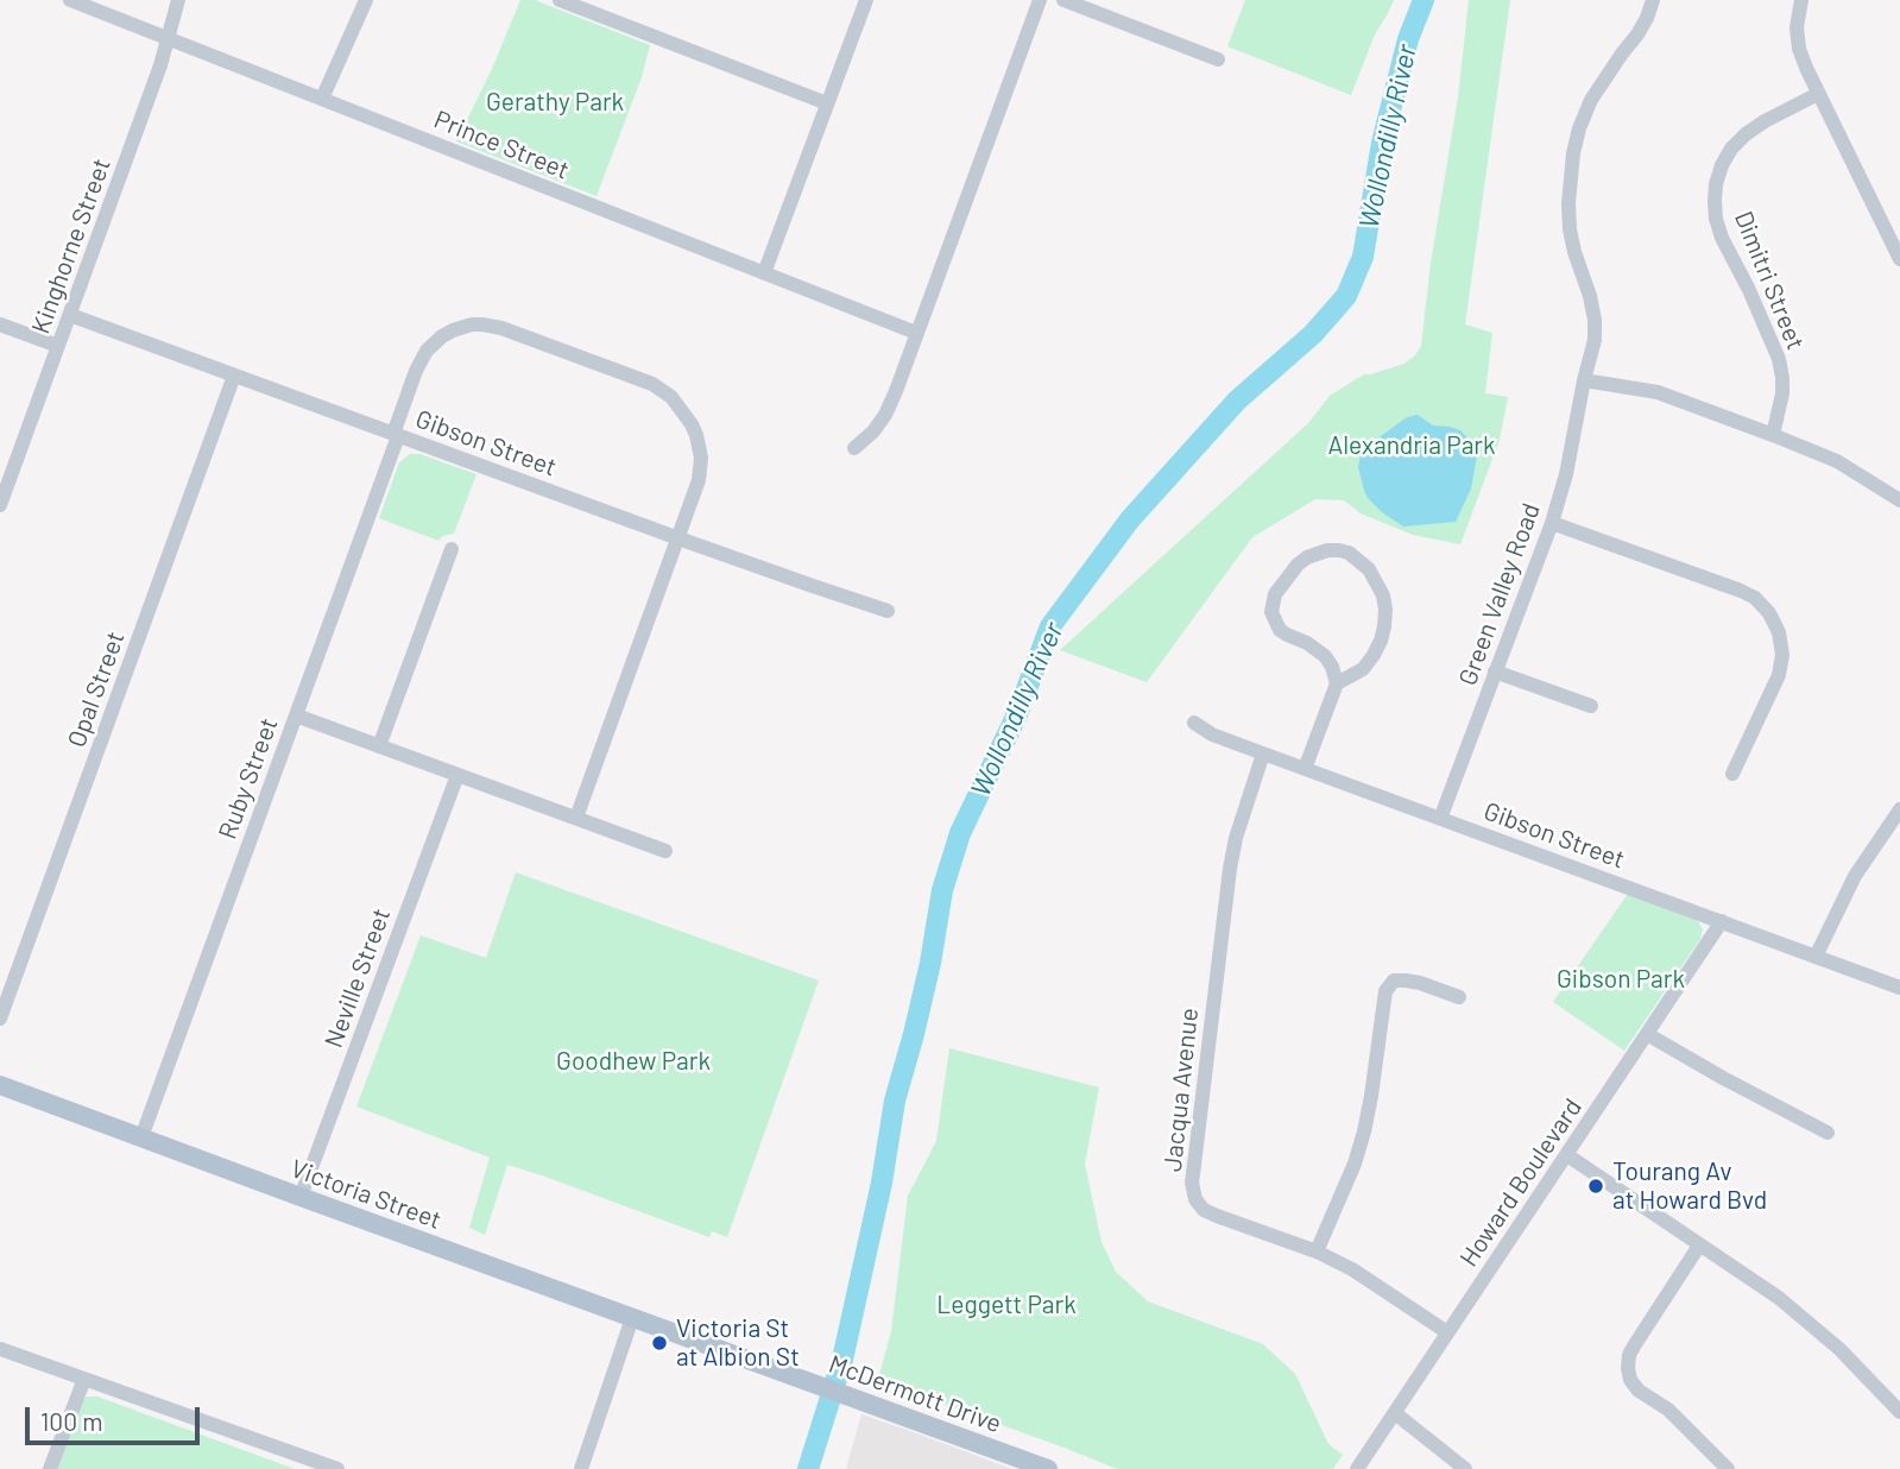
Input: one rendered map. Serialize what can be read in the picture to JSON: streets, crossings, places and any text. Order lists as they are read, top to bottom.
{
  "streets": {
    "main road": ["Victoria Street", "McDermott Drive"],
    "street": [
      "Prince Street",
      "Kinghorne Street",
      "Dimitri Street",
      "Gibson Street",
      "Green Valley Road",
      "Opal Street",
      "Ruby Street",
      "Neville Street",
      "Jacqua Avenue",
      "Howard Boulevard"
    ]
  },
  "crossings": [
    ["Prince Street", "Kinghorne Street"],
    ["Kinghorne Street", "Gibson Street"],
    ["Gibson Street", "Green Valley Road"],
    ["Gibson Street", "Opal Street"],
    ["Gibson Street", "Ruby Street"],
    ["Gibson Street", "Jacqua Avenue"],
    ["Gibson Street", "Howard Boulevard"],
    ["Ruby Street", "Victoria Street"],
    ["Neville Street", "Victoria Street"],
    ["Jacqua Avenue", "Howard Boulevard"],
    ["Victoria Street", "McDermott Drive"]
  ],
  "water": ["Wollondilly River"],
  "parks": [
    "Gerathy Park",
    "Alexandria Park",
    "Gibson Park",
    "Goodhew Park",
    "Leggett Park"
  ],
  "places": ["Tourang Av at Howard Bvd", "Victoria St at Albion St"],
  "scale_bar": "100 m"
}
